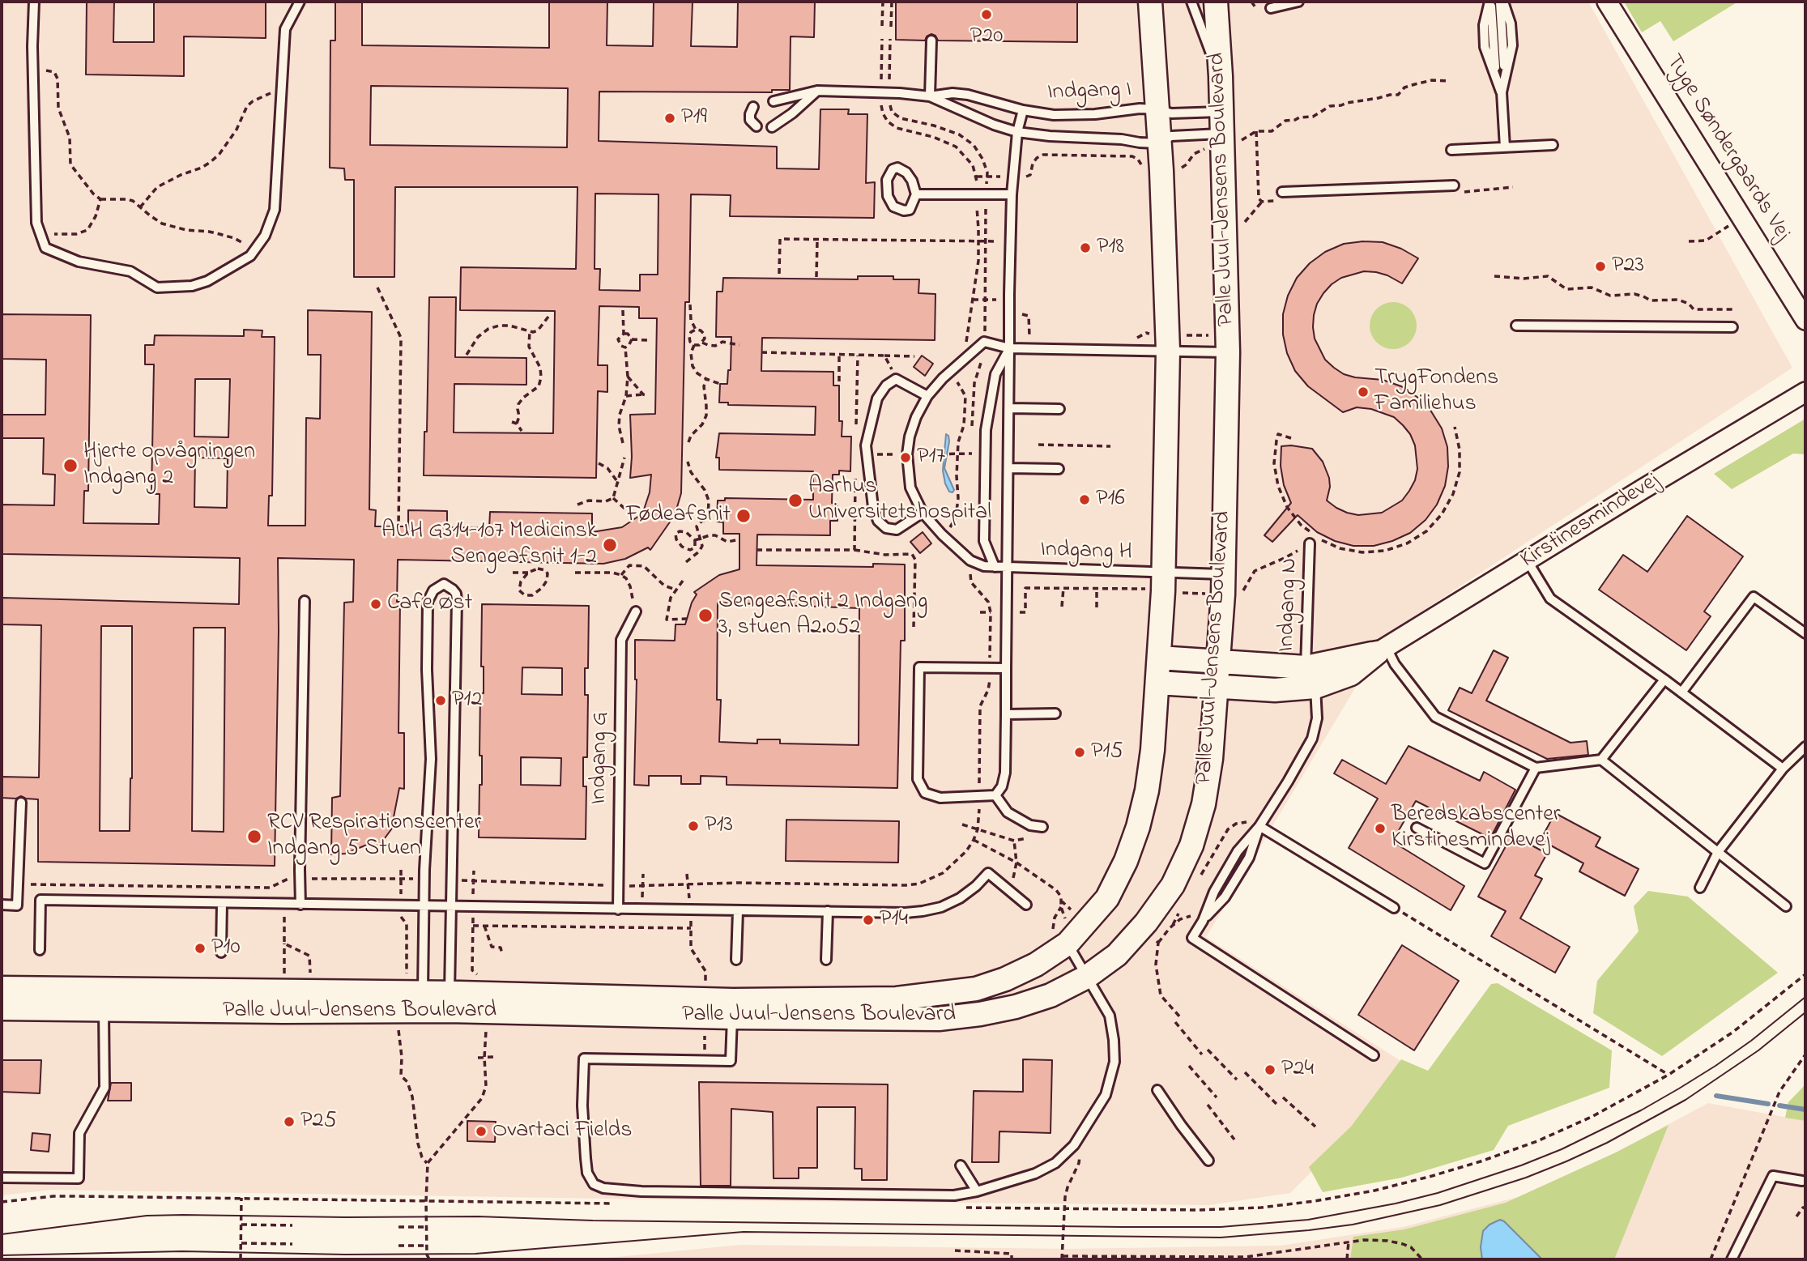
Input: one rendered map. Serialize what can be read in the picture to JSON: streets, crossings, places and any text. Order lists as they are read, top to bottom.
{
  "streets": {
    "street": ["Tyge Søndergaards Vej", "Palle Juul-Jensens Boulevard", "Kirstinesmindevej"],
    "lane": [
      "Indgang I",
      "Indgang H",
      "Indgang N",
      "Indgang G"
    ]
  },
  "crossings": [
    ["Indgang I", "Palle Juul-Jensens Boulevard"],
    ["Palle Juul-Jensens Boulevard", "Kirstinesmindevej"],
    ["Palle Juul-Jensens Boulevard", "Indgang H"],
    ["Kirstinesmindevej", "Indgang N"]
  ],
  "places": [
    "P20",
    "P19",
    "P18",
    "P23",
    "TrygFondens Familiehus",
    "P17",
    "Hjerte opvågningen Indgang 2",
    "P16",
    "Aarhus Universitetshospital",
    "Fødeafsnit",
    "AUH G314-107 Medicinsk Sengeafsnit 1-2",
    "Cafe Øst",
    "Sengeafsnit 2 Indgang 3, stuen A2.052",
    "P12",
    "P15",
    "P13",
    "Beredskabscenter Kirstinesmindevej",
    "RCV Respirationscenter Indgang 5 Stuen",
    "P14",
    "P10",
    "P24",
    "P25",
    "Ovartaci Fields"
  ]
}
